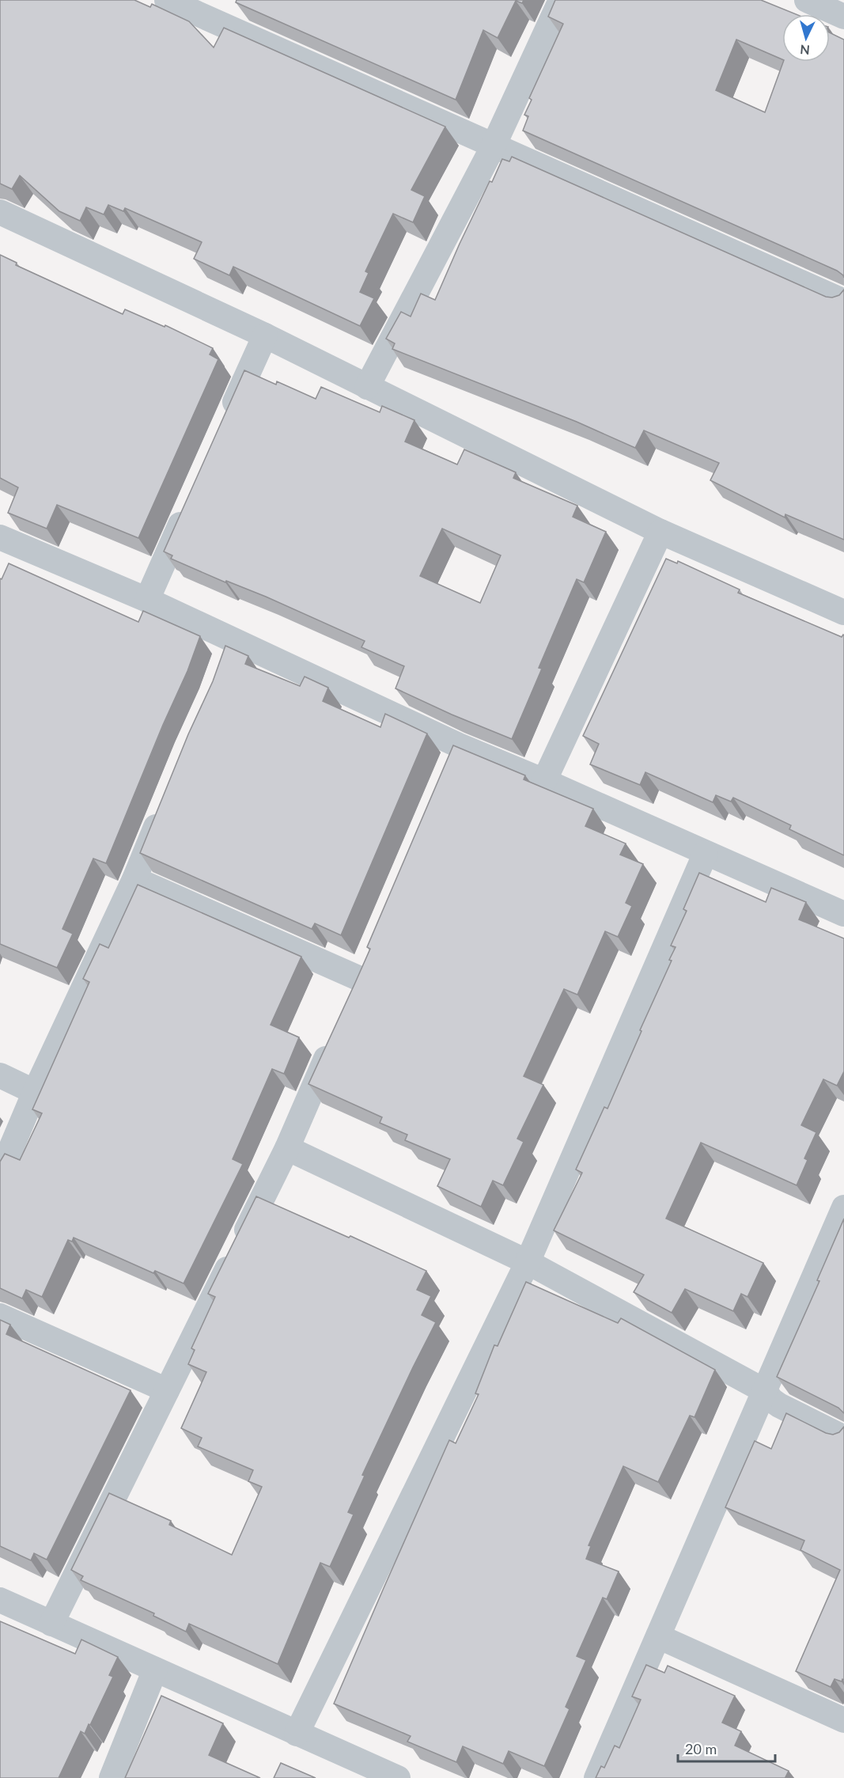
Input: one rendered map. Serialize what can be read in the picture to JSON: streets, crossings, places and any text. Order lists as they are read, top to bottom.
{
  "scale_bar": "20 m",
  "north": "bottom"
}
